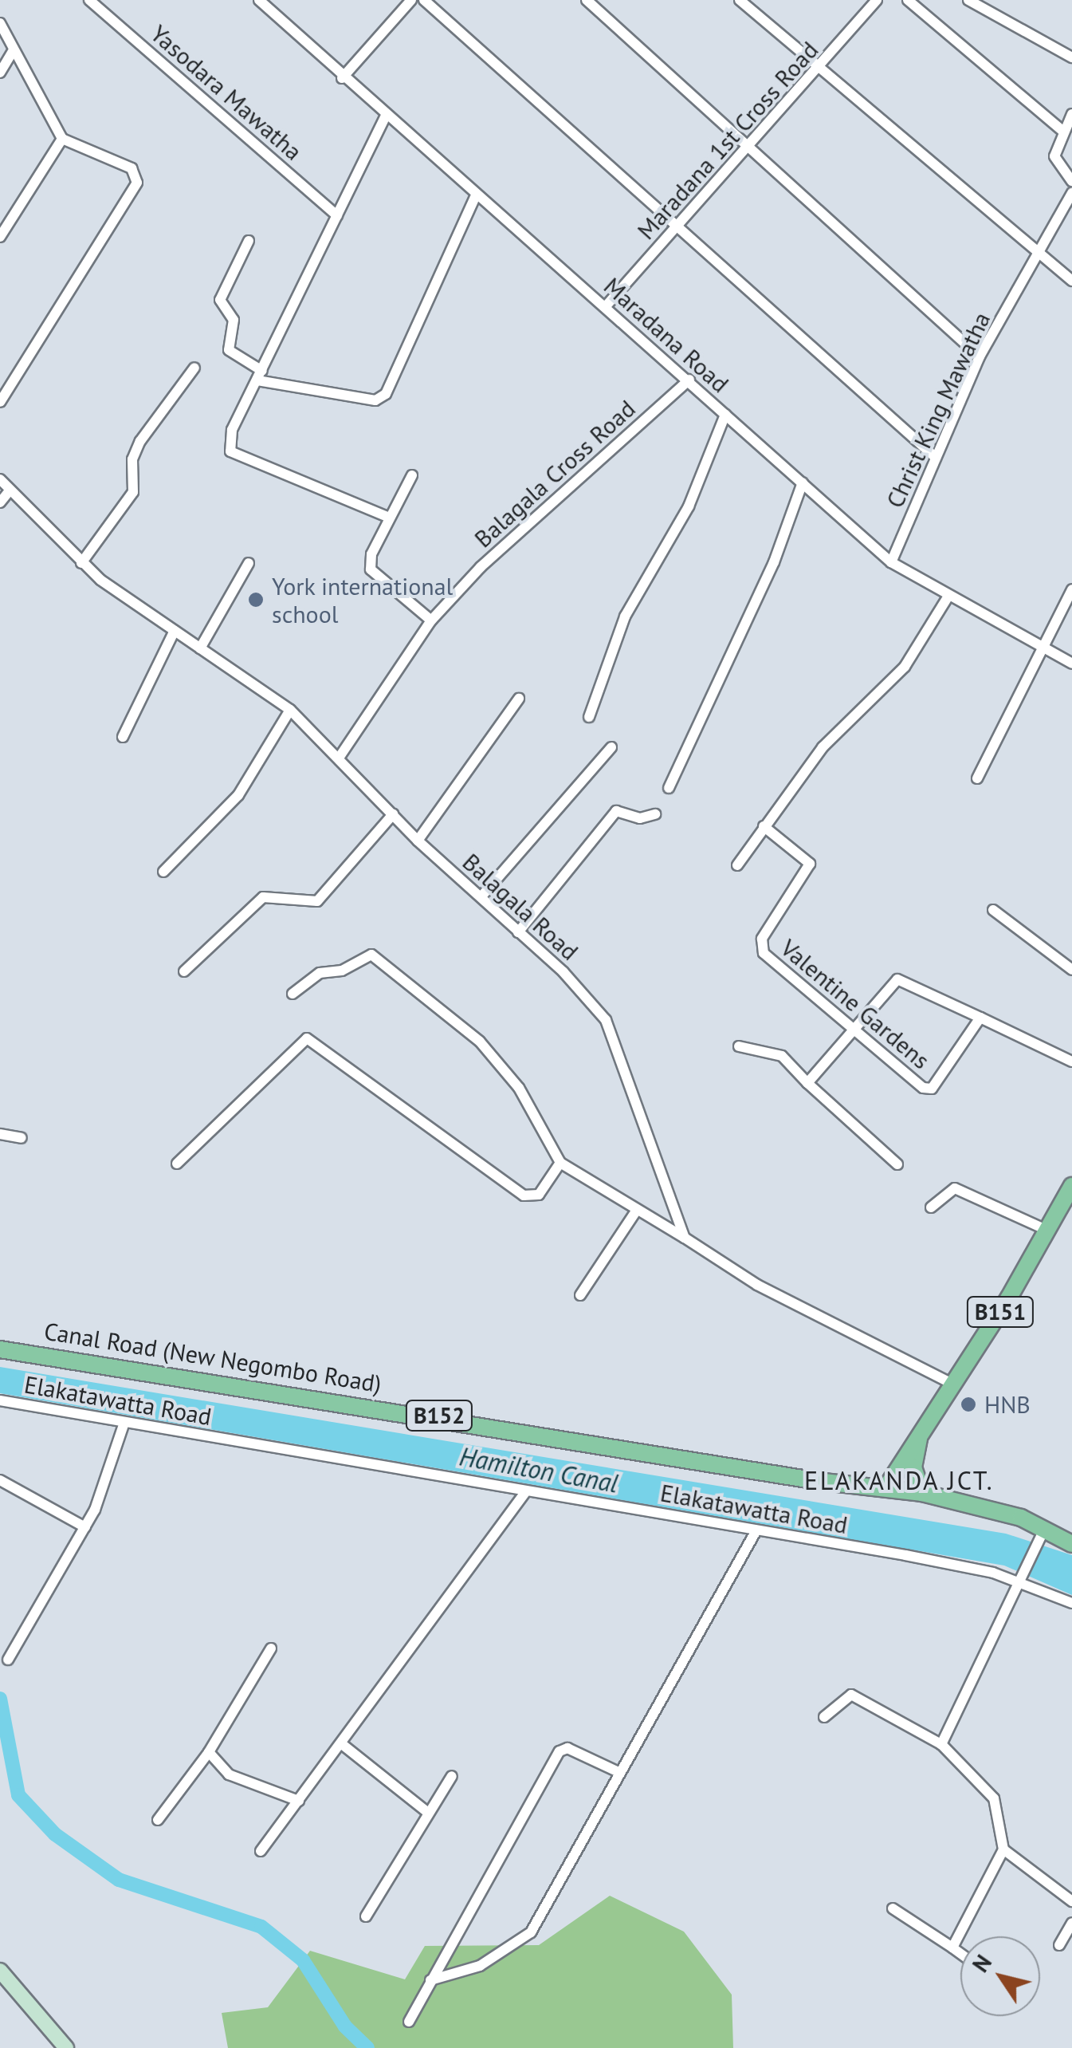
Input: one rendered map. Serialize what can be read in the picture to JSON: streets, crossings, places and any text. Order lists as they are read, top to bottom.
{
  "streets": {
    "main road": ["B151", "Canal Road (New Negombo Road)", "B152"],
    "street": [
      "Yasodara Mawatha",
      "Maradana 1st Cross Road",
      "Maradana Road",
      "Christ King Mawatha",
      "Balagala Cross Road",
      "Balagala Road",
      "Valentine Gardens",
      "Elakatawatta Road"
    ]
  },
  "crossings": [
    ["Maradana 1st Cross Road", "Maradana Road"],
    ["Maradana Road", "Christ King Mawatha"],
    ["Maradana Road", "Balagala Cross Road"],
    ["Balagala Cross Road", "Balagala Road"],
    ["B151", "Canal Road (New Negombo Road)"]
  ],
  "districts": ["ELAKANDA JCT."],
  "water": ["Hamilton Canal"],
  "places": ["York international school", "HNB"],
  "north": "top left"
}
